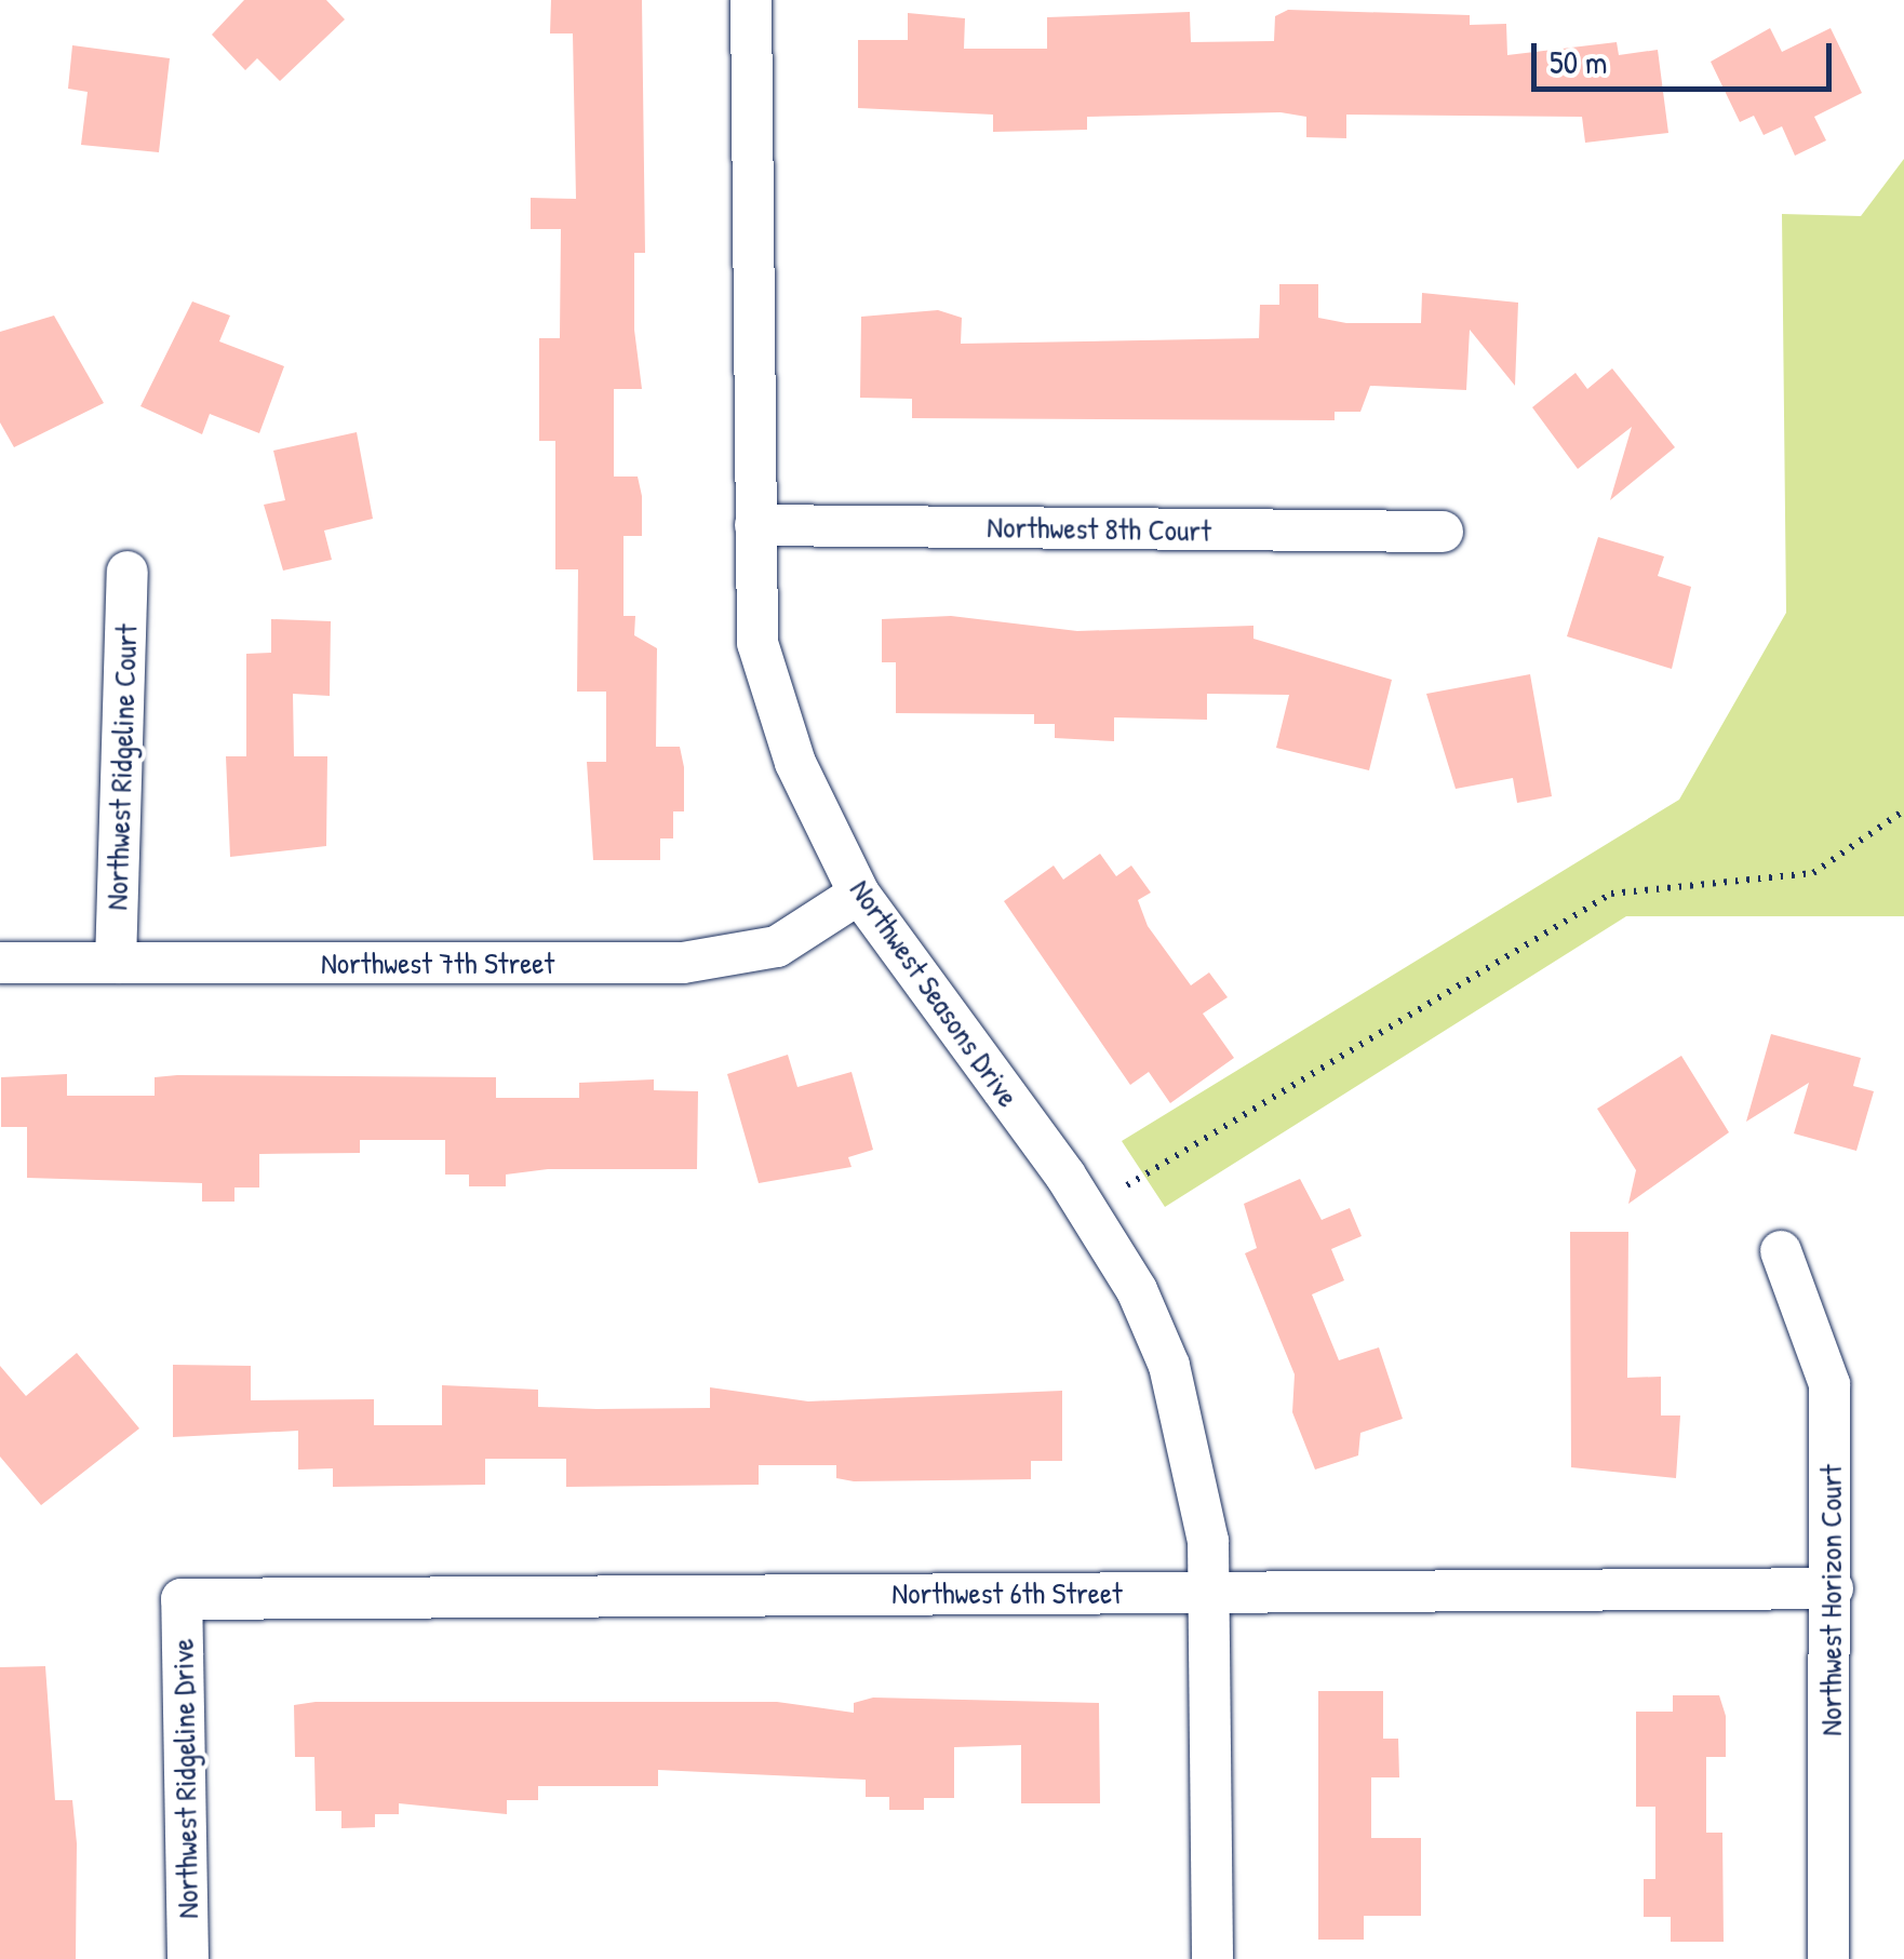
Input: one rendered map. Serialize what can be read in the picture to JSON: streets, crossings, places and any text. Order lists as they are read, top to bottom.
{
  "streets": {
    "street": [
      "Northwest 8th Court",
      "Northwest Ridgeline Court",
      "Northwest 7th Street",
      "Northwest Seasons Drive",
      "Northwest 6th Street",
      "Northwest Horizon Court",
      "Northwest Ridgeline Drive"
    ]
  },
  "crossings": [
    ["Northwest 8th Court", "Northwest Seasons Drive"],
    ["Northwest Ridgeline Court", "Northwest 7th Street"],
    ["Northwest 7th Street", "Northwest Seasons Drive"],
    ["Northwest Seasons Drive", "Northwest 6th Street"],
    ["Northwest 6th Street", "Northwest Horizon Court"],
    ["Northwest 6th Street", "Northwest Ridgeline Drive"]
  ],
  "scale_bar": "50 m"
}
